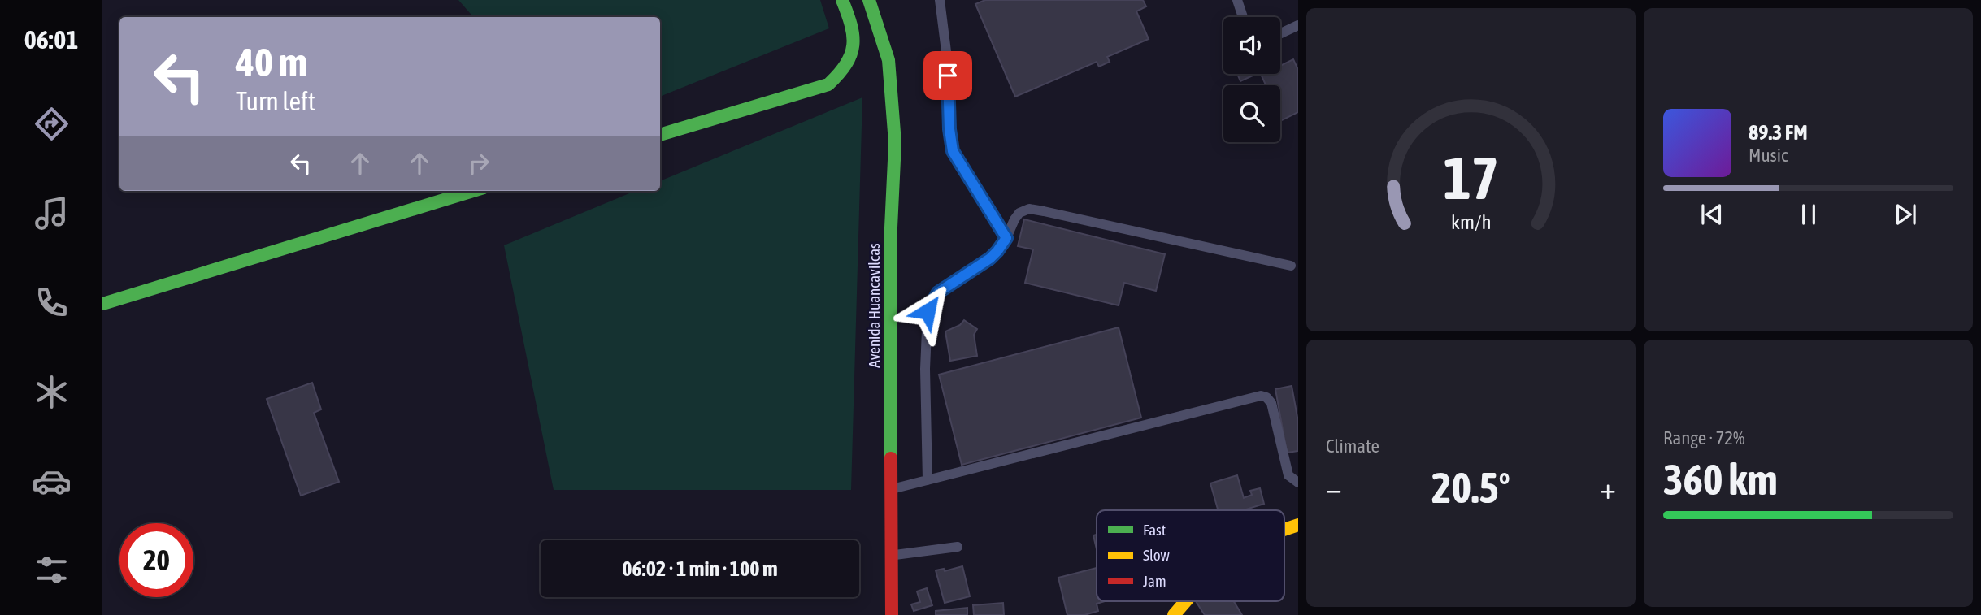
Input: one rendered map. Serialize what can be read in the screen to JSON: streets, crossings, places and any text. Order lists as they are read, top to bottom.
{
  "streets": {
    "street": ["Avenida Huancavilcas"]
  },
  "legend": ["Fast", "Slow", "Jam"],
  "page": {
    "tabs": "06:01",
    "turn": ["40 m", "Turn left"],
    "song": ["89.3 FM", "Music"],
    "tile": [
      "Climate",
      ["Range · 72%", "360 km"]
    ],
    "heat": ["−", "20.5°", "+"],
    "limit": "20",
    "trip": "06:02 · 1 min · 100 m",
    "gauge": ["17", "km/h"]
  }
}
